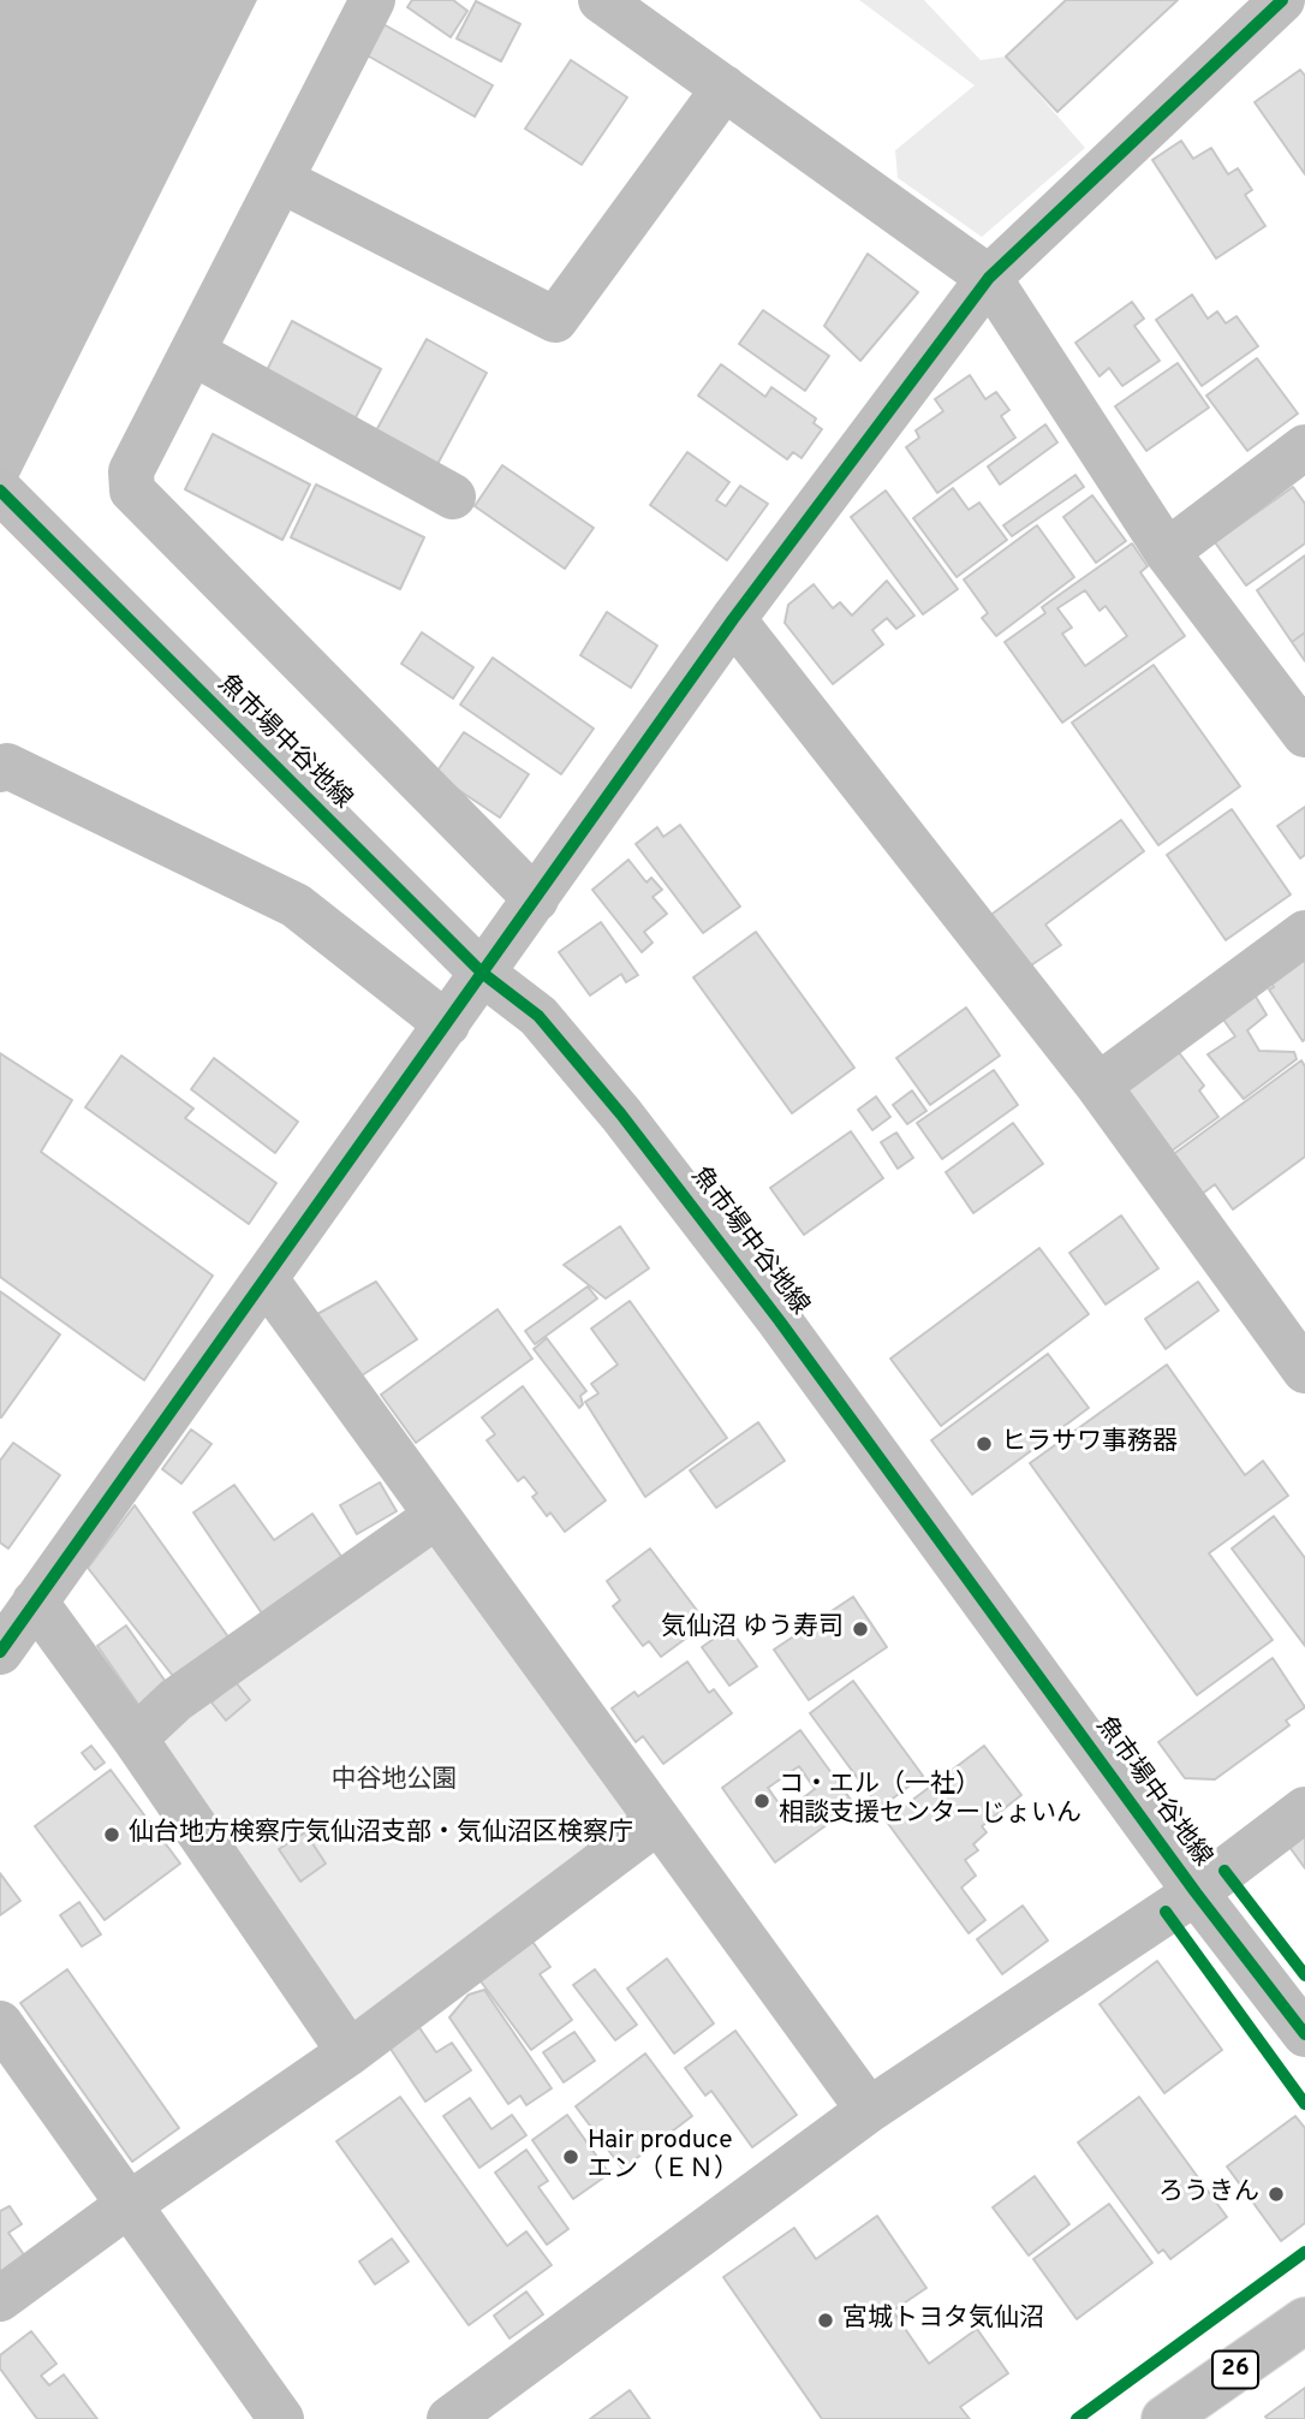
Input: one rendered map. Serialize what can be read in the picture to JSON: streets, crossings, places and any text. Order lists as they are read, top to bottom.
{
  "streets": {
    "street": ["魚市場中谷地線", "26"]
  },
  "parks": ["中谷地公園"],
  "places": [
    "ヒラサワ事務器",
    "気仙沼 ゆう寿司",
    "コ・エル（一社） 相談支援センターじょいん",
    "仙台地方検察庁気仙沼支部・気仙沼区検察庁",
    "Hair produce エン（ＥＮ）",
    "ろうきん",
    "宮城トヨタ気仙沼"
  ]
}
